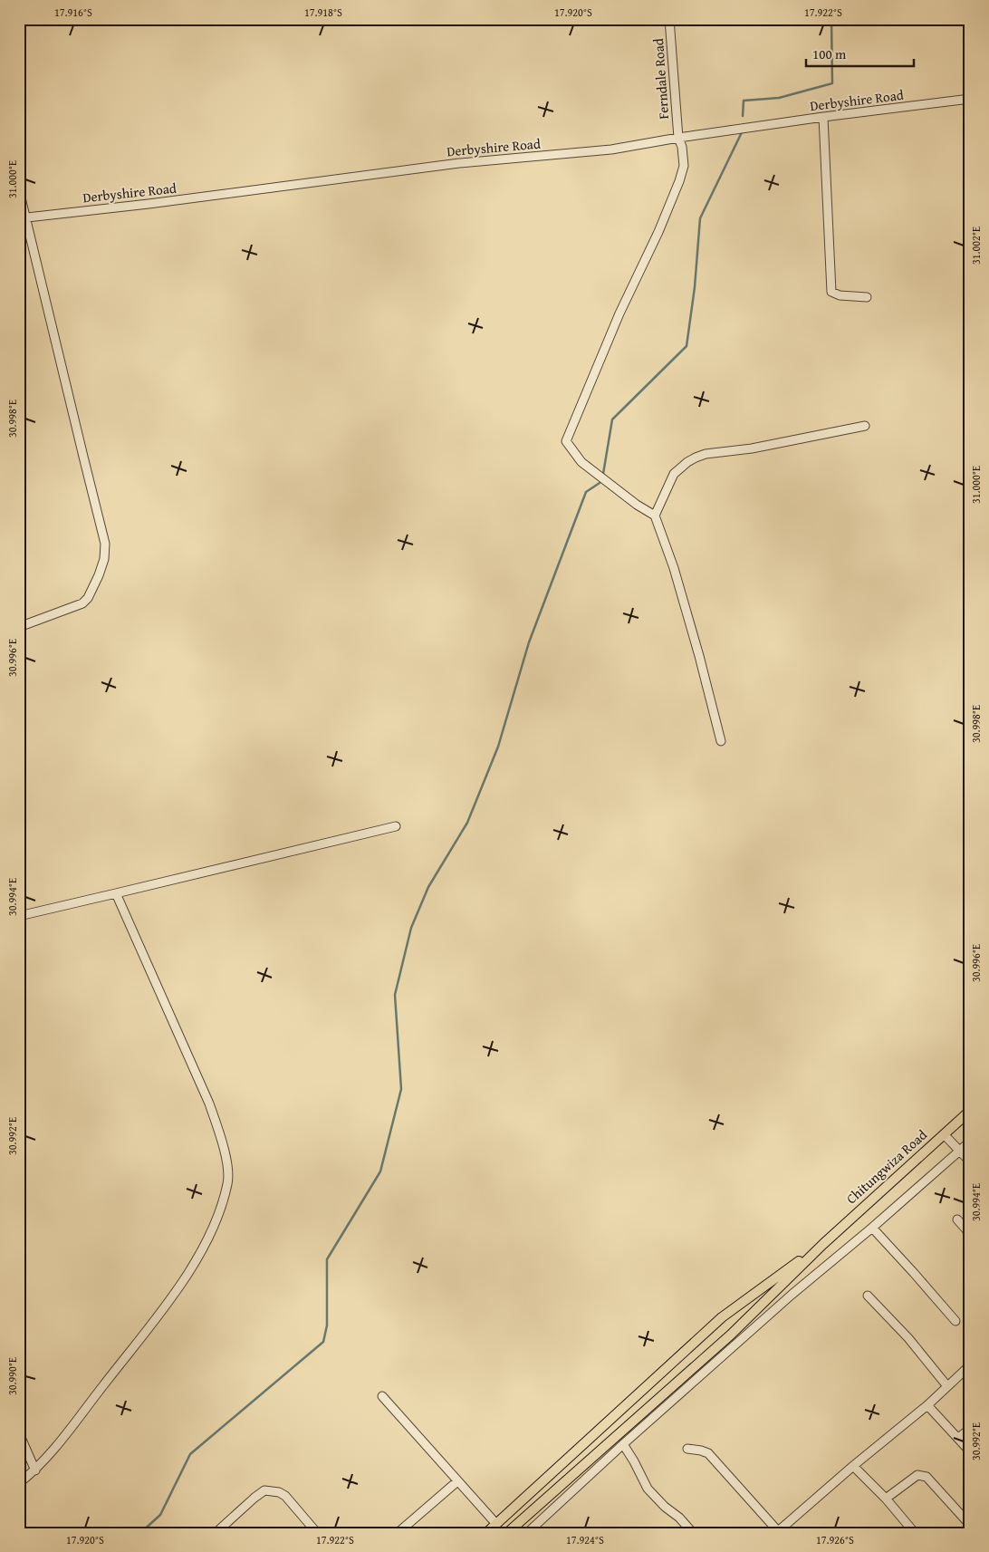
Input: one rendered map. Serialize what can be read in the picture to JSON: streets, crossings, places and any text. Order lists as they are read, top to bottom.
{
  "streets": {
    "main road": ["Chitungwiza Road"],
    "street": ["Ferndale Road", "Derbyshire Road"]
  },
  "crossings": [
    ["Ferndale Road", "Derbyshire Road"]
  ],
  "scale_bar": "100 m",
  "coordinates": [
    "17.916°S",
    "17.918°S",
    "17.920°S",
    "17.922°S",
    "31.000°E",
    "31.002°E",
    "30.998°E",
    "30.996°E",
    "30.994°E",
    "30.992°E",
    "30.990°E",
    "17.924°S",
    "17.926°S"
  ]
}
